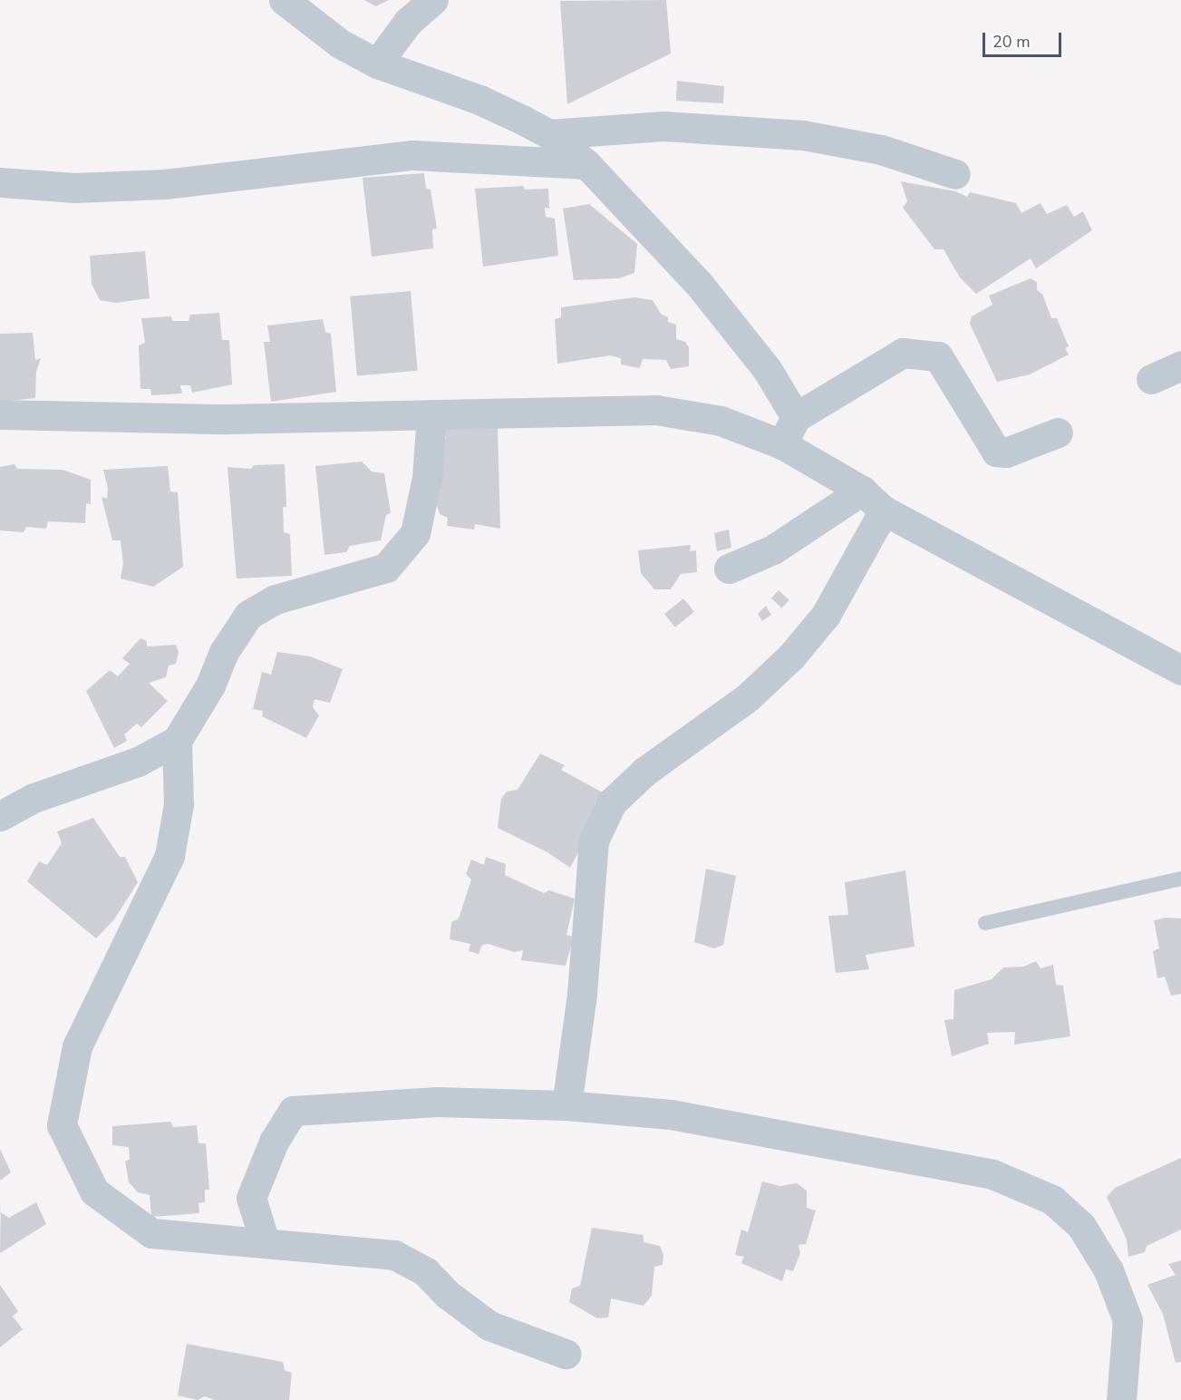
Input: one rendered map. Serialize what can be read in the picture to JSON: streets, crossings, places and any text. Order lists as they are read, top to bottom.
{
  "scale_bar": "20 m"
}
